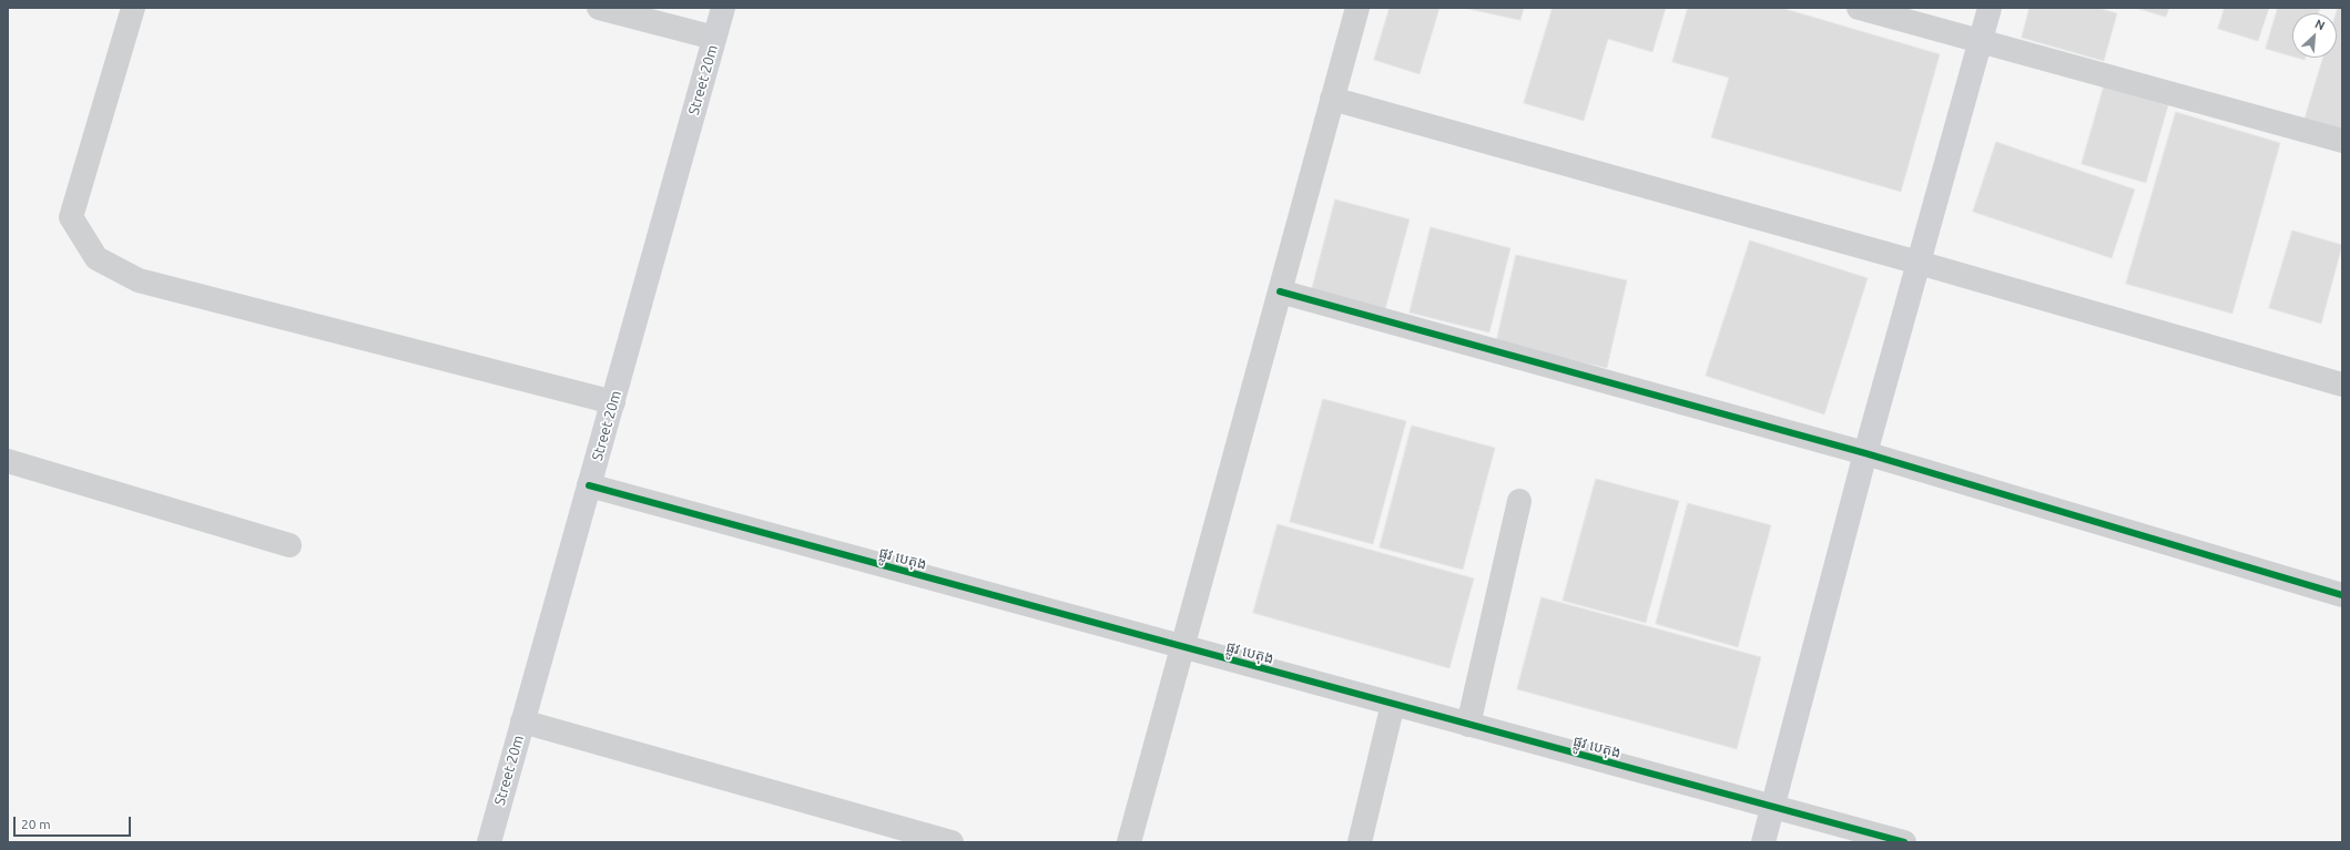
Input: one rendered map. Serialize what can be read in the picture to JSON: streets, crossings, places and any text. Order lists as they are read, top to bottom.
{
  "streets": {
    "street": ["Street 20m", "ផ្លូវ បេតុង"]
  },
  "crossings": [
    ["Street 20m", "ផ្លូវ បេតុង"]
  ],
  "scale_bar": "20 m",
  "north": "top right"
}
